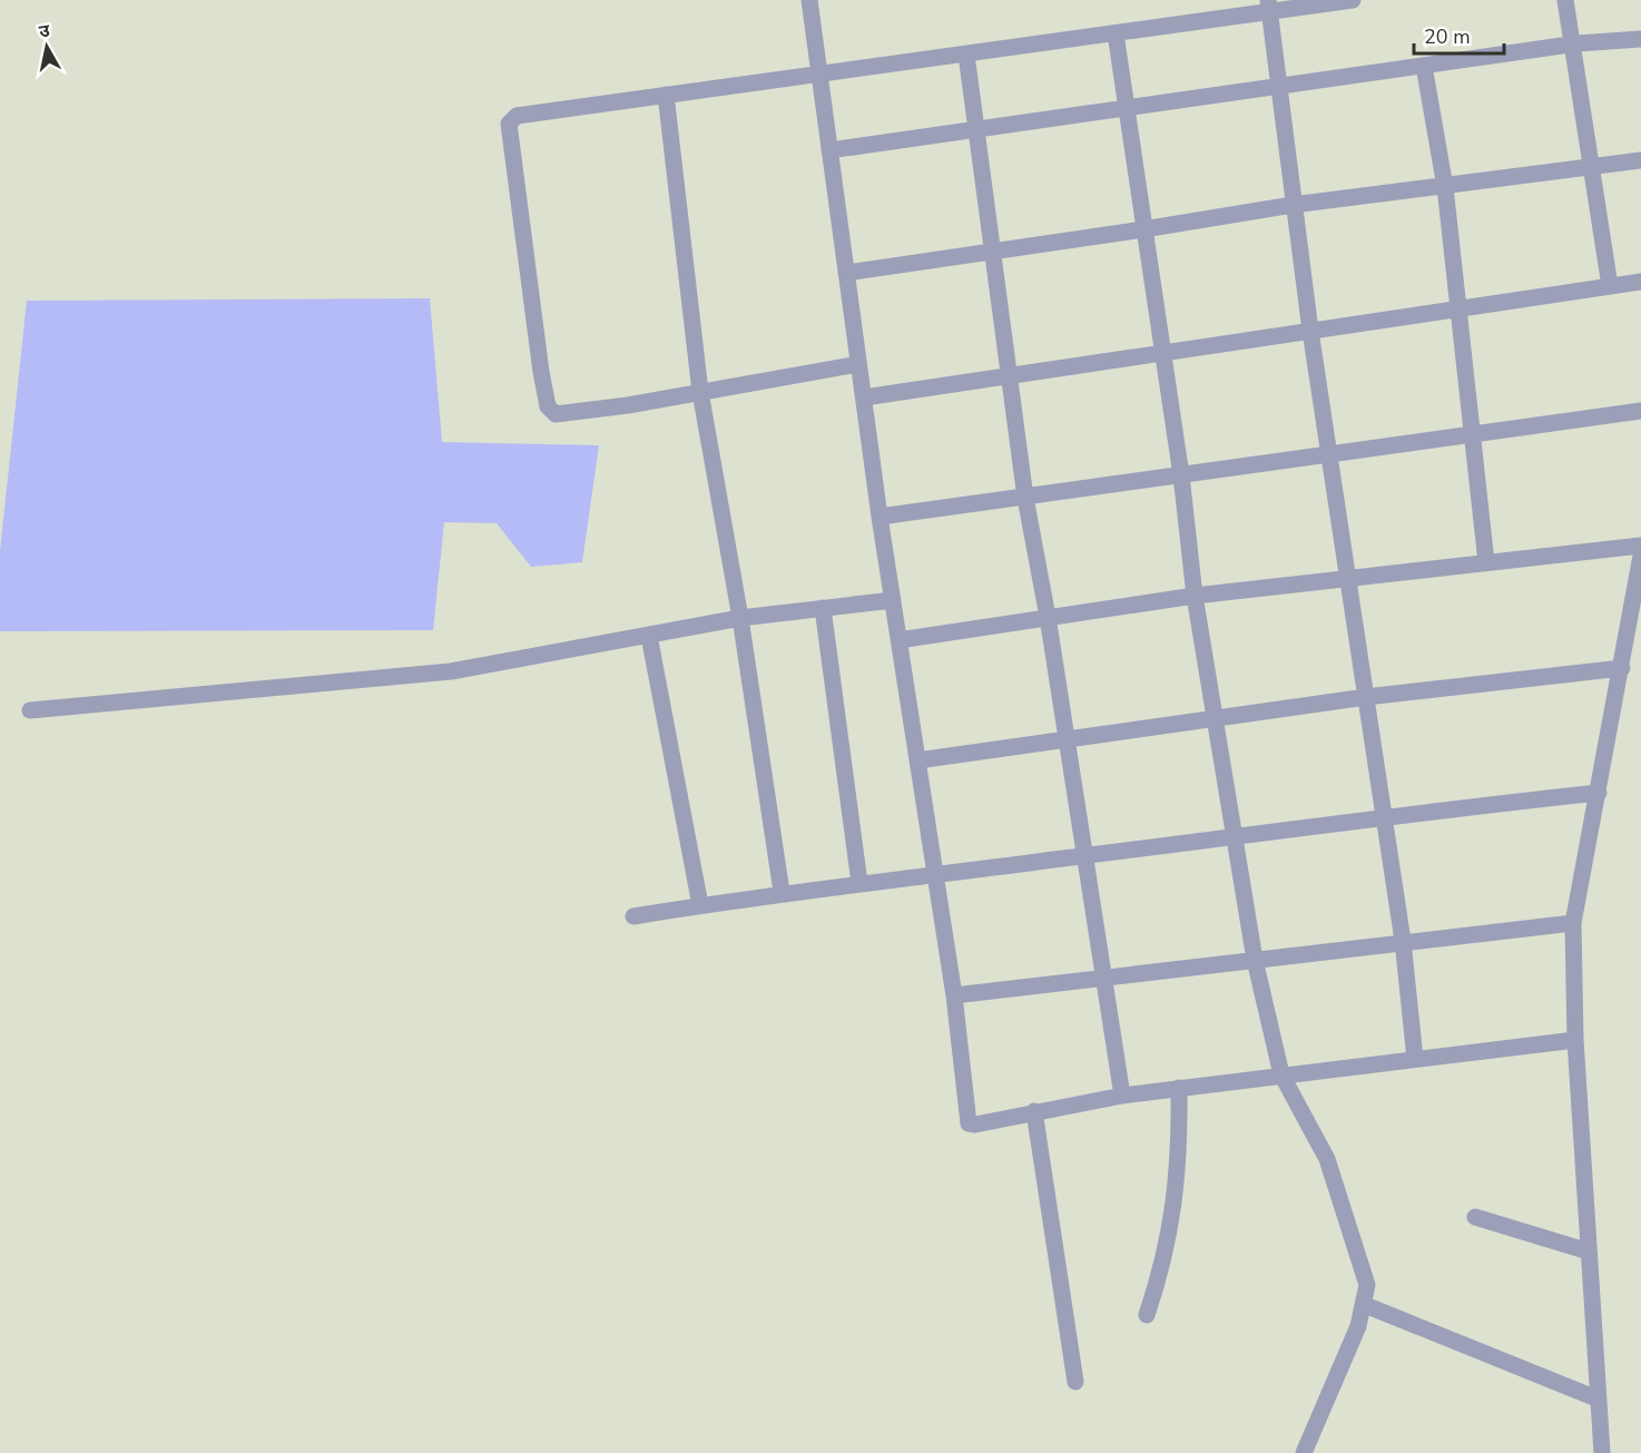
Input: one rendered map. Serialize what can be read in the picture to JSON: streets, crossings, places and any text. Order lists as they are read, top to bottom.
{
  "scale_bar": "20 m",
  "north": "top"
}
